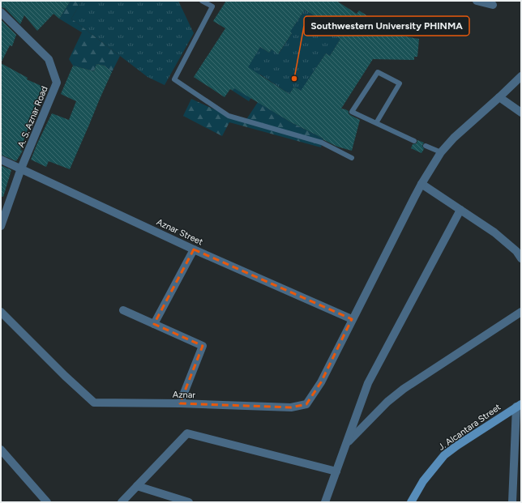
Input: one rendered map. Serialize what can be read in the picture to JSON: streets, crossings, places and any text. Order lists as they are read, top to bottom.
{
  "streets": {
    "street": [
      "A. S. Aznar Road",
      "Aznar Street",
      "Aznar",
      "J. Alcantara Street"
    ]
  },
  "crossings": [
    ["A. S. Aznar Road", "Aznar Street"],
    ["Aznar Street", "Aznar"]
  ],
  "places": ["Southwestern University PHINMA"]
}
